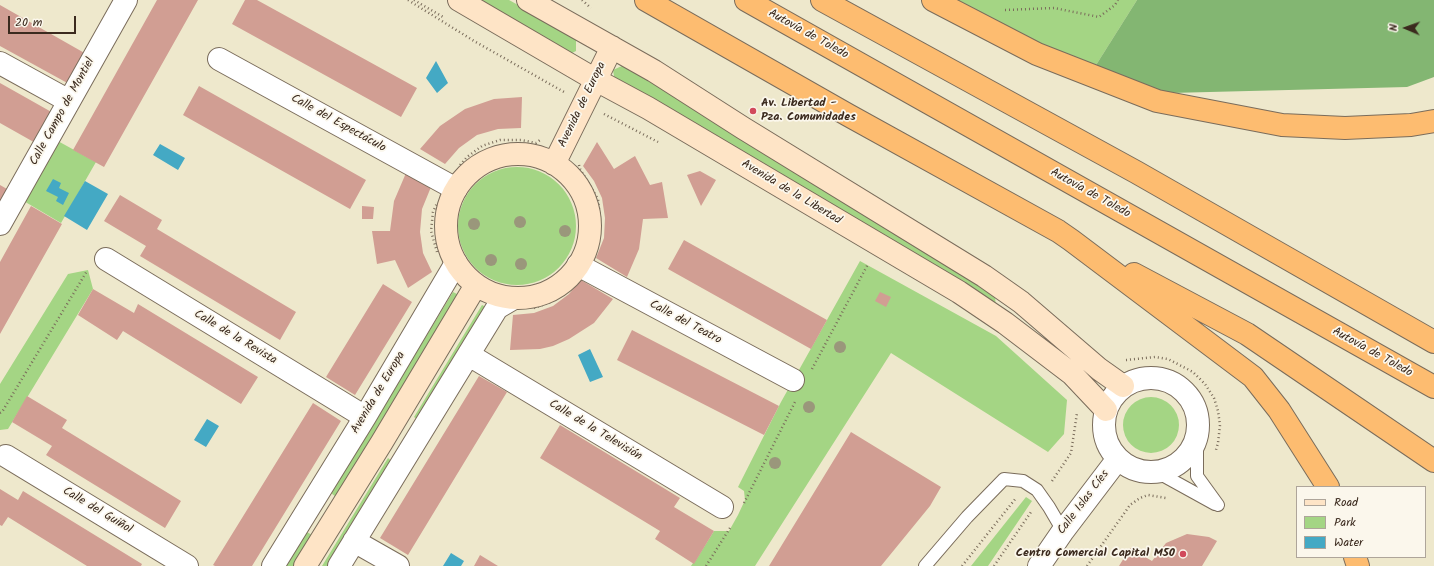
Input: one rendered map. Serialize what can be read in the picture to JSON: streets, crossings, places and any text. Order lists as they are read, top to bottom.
{
  "streets": {
    "highway": ["Autovía de Toledo"],
    "street": [
      "Avenida de Europa",
      "Calle Campo de Montiel",
      "Calle del Espectáculo",
      "Avenida de la Libertad",
      "Calle del Teatro",
      "Calle de la Revista",
      "Calle de la Televisión",
      "Calle Islas Cíes",
      "Calle del Guiñol"
    ]
  },
  "crossings": [
    ["Avenida de Europa", "Avenida de la Libertad"],
    ["Avenida de Europa", "Calle de la Revista"],
    ["Avenida de la Libertad", "Calle Islas Cíes"]
  ],
  "places": ["Av. Libertad - Pza. Comunidades", "Centro Comercial Capital M50"],
  "legend": ["Road", "Park", "Water"],
  "scale_bar": "20 m",
  "north": "left"
}
